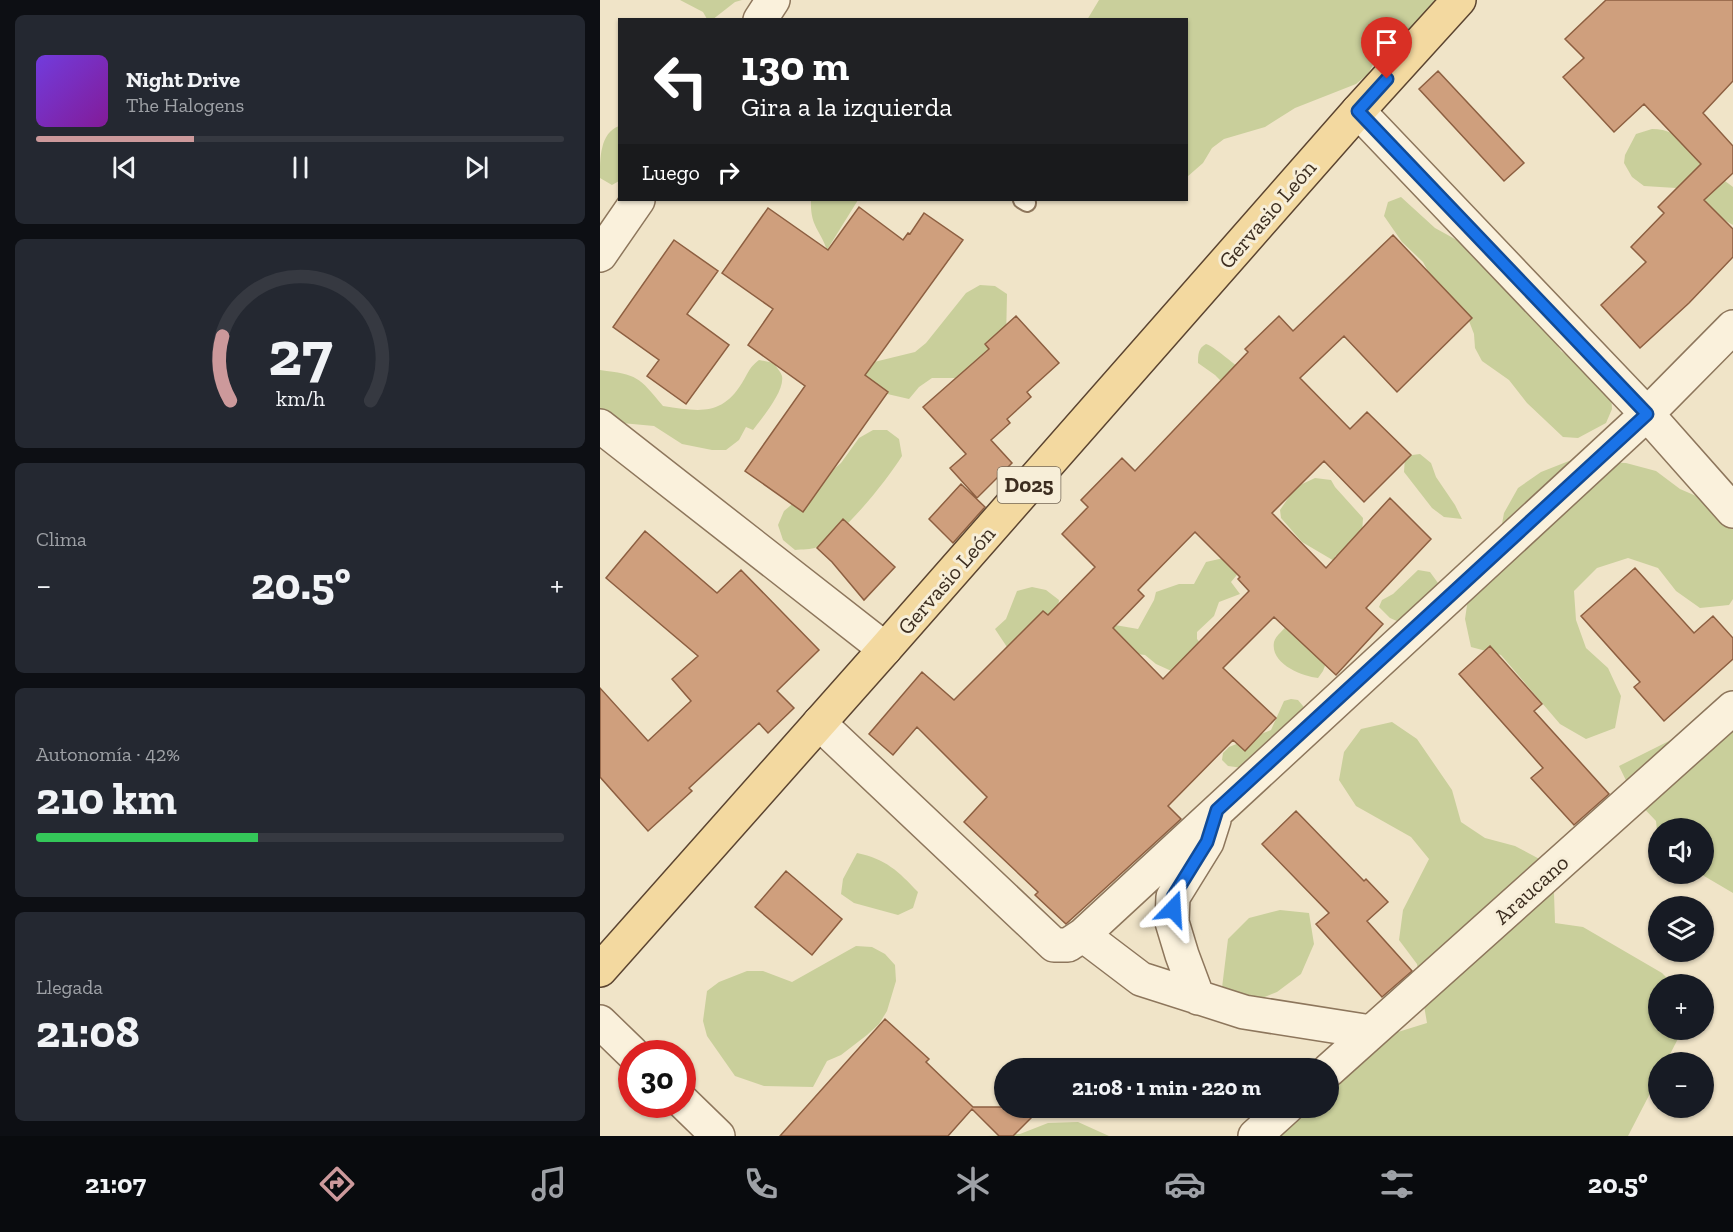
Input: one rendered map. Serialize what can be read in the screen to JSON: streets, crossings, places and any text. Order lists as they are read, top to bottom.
{
  "streets": {
    "main road": ["Gervasio León", "D025"],
    "street": ["Araucano"]
  },
  "page": {
    "turn": ["130 m", "Gira a la izquierda"],
    "song": ["Night Drive", "The Halogens"],
    "then": "Luego",
    "tile": [
      "Clima",
      ["Autonomía · 42%", "210 km"],
      ["Llegada", "21:08"]
    ],
    "heat": ["−", "20.5°", "+"],
    "map_buttons": ["+", "−"],
    "limit": "30",
    "trip": "21:08 · 1 min · 220 m",
    "tabs": ["21:07", "20.5°"],
    "gauge": ["27", "km/h"]
  }
}
